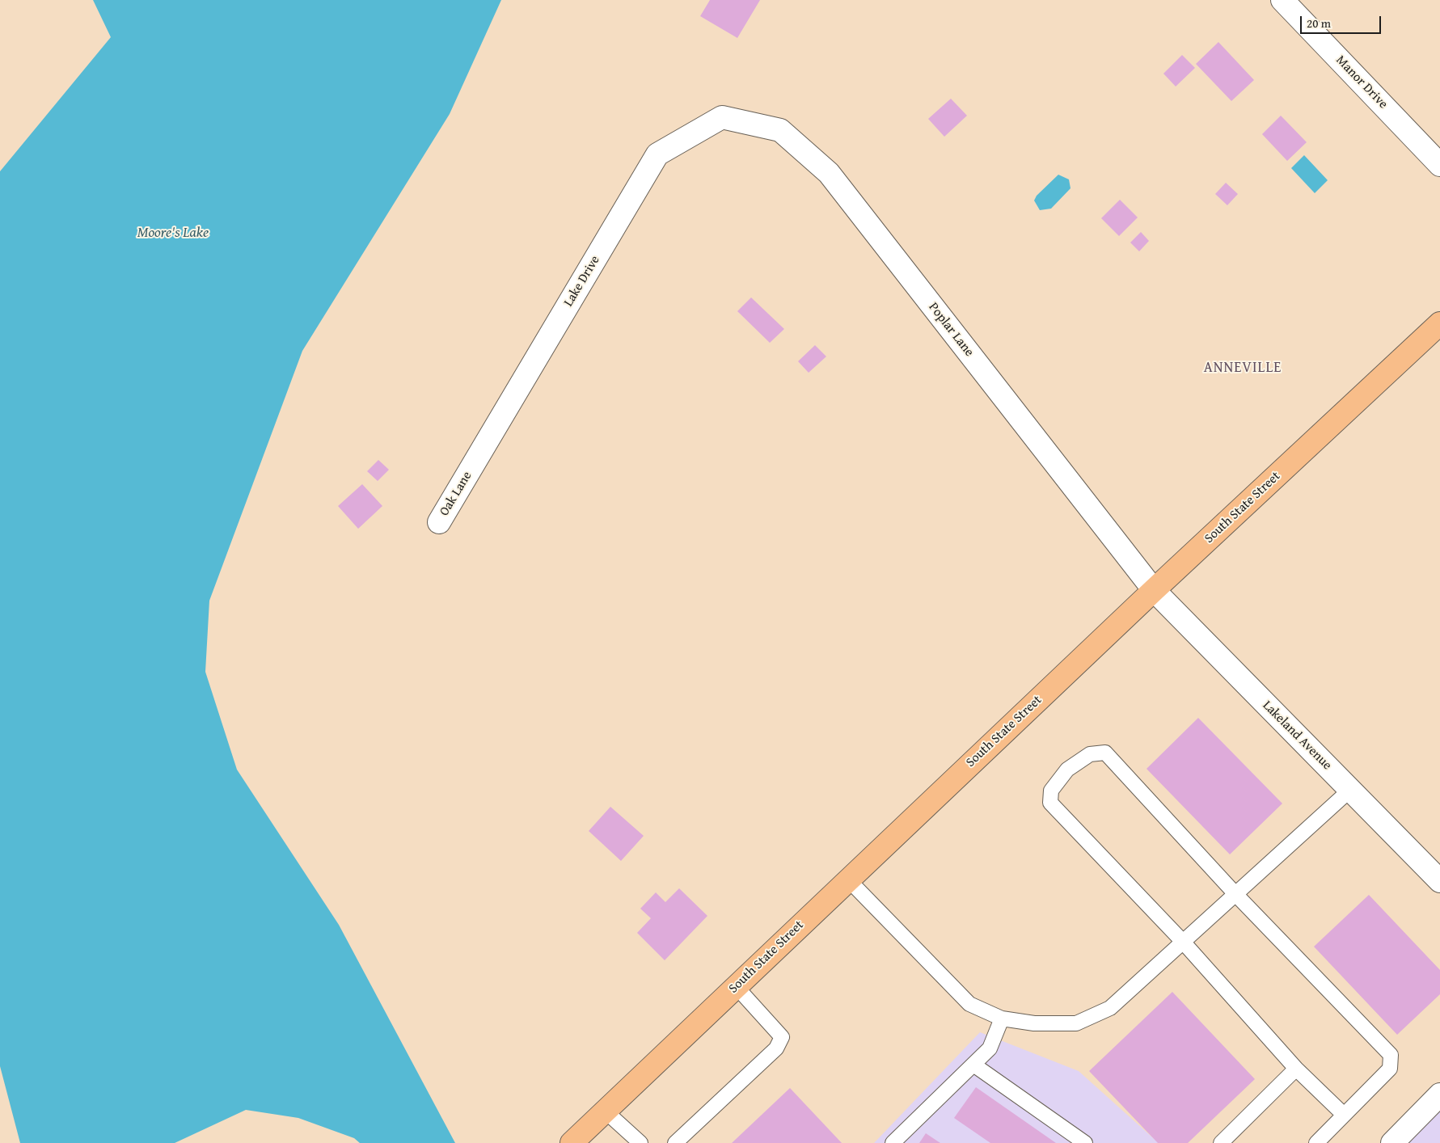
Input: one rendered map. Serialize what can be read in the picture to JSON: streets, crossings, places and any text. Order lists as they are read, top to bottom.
{
  "streets": {
    "main road": ["South State Street"],
    "street": [
      "Manor Drive",
      "Lake Drive",
      "Poplar Lane",
      "Oak Lane",
      "Lakeland Avenue"
    ]
  },
  "crossings": [
    ["Lake Drive", "Poplar Lane"],
    ["Lake Drive", "Oak Lane"],
    ["Poplar Lane", "South State Street"],
    ["Poplar Lane", "Lakeland Avenue"],
    ["South State Street", "Lakeland Avenue"]
  ],
  "districts": ["ANNEVILLE"],
  "water": ["Moore's Lake"],
  "scale_bar": "20 m"
}
